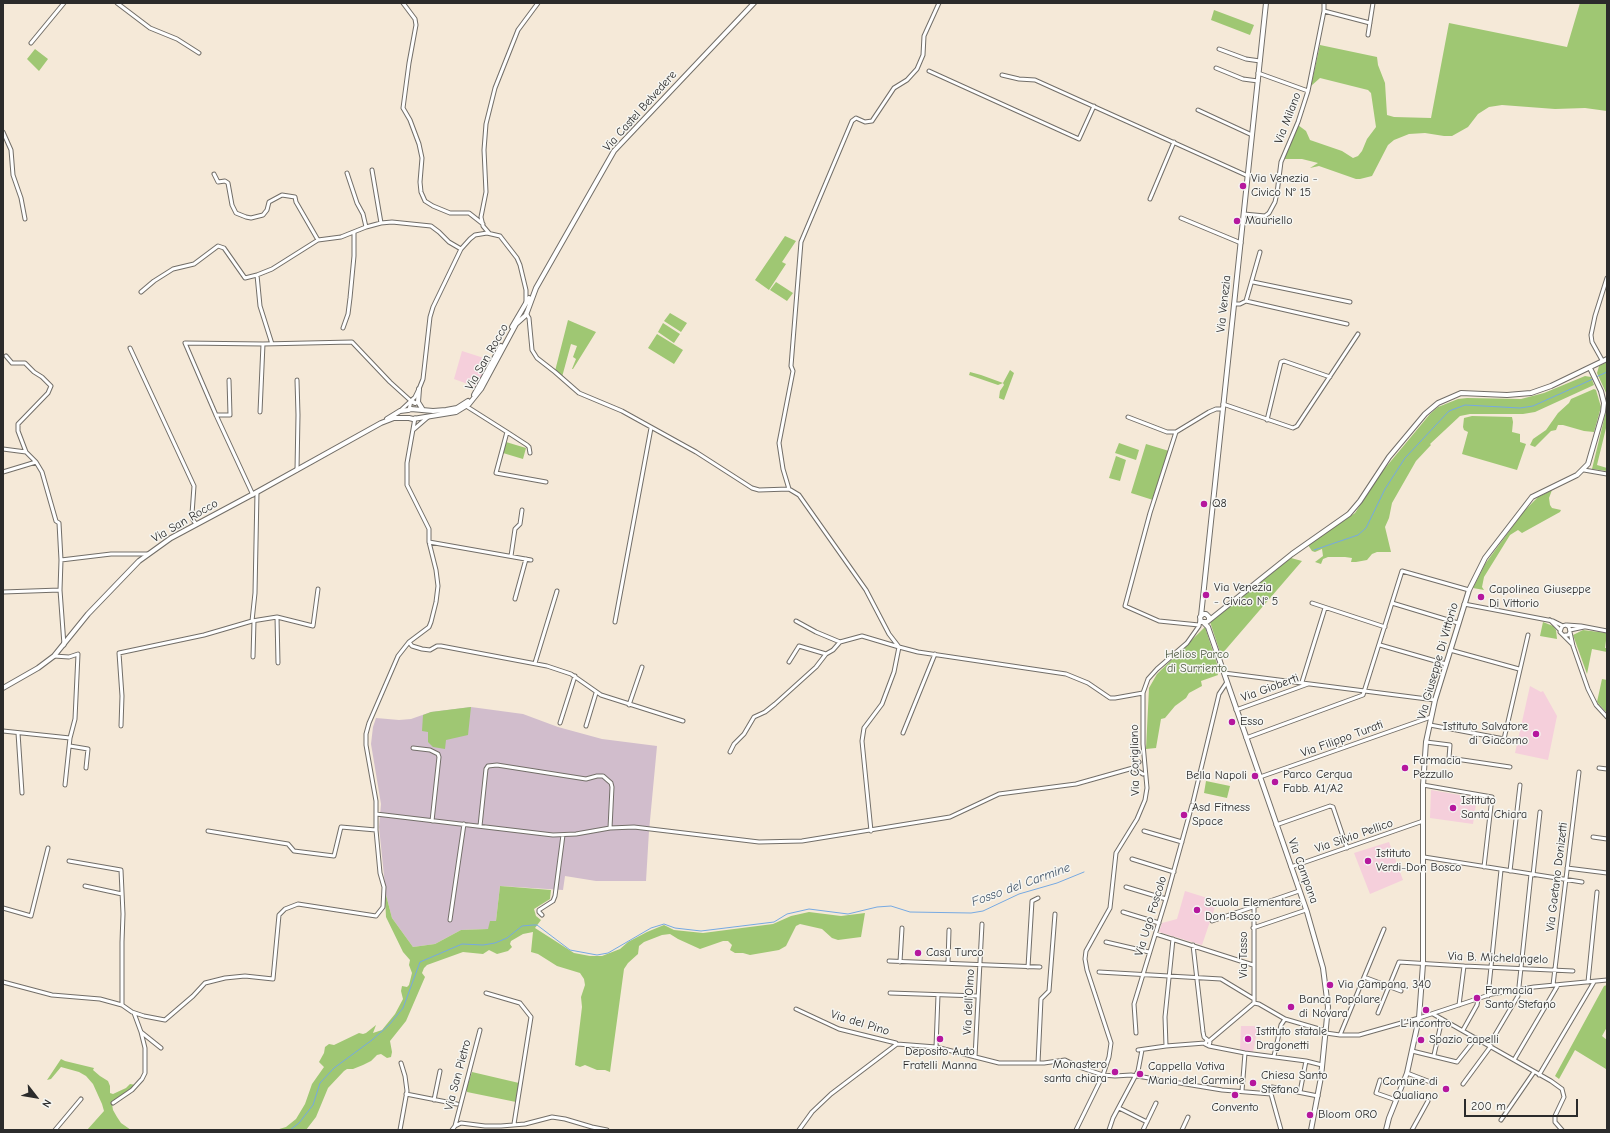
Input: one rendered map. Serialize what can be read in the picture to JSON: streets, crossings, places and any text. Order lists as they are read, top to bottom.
{
  "streets": {
    "street": [
      "Via Castel Belvedere",
      "Via Milano",
      "Via Venezia",
      "Via San Rocco",
      "Via Giuseppe Di Vittorio",
      "Via Gioberti",
      "Via Filippo Turati",
      "Via Corigliano",
      "Via Silvio Pellico",
      "Via Campana",
      "Via Gaetano Donizetti",
      "Via Ugo Foscolo",
      "Via Tasso",
      "Via B. Michelangelo",
      "Via dell'Olmo",
      "Via del Pino",
      "Via San Pietro"
    ]
  },
  "crossings": [
    ["Via Castel Belvedere", "Via San Rocco"],
    ["Via Milano", "Via Venezia"],
    ["Via Venezia", "Via Campana"],
    ["Via Giuseppe Di Vittorio", "Via Filippo Turati"],
    ["Via Giuseppe Di Vittorio", "Via Silvio Pellico"],
    ["Via Giuseppe Di Vittorio", "Via B. Michelangelo"],
    ["Via Gioberti", "Via Campana"],
    ["Via Filippo Turati", "Via Campana"],
    ["Via Corigliano", "Via del Pino"],
    ["Via Silvio Pellico", "Via Campana"],
    ["Via Campana", "Via Ugo Foscolo"],
    ["Via Gaetano Donizetti", "Via B. Michelangelo"],
    ["Via dell'Olmo", "Via del Pino"]
  ],
  "water": ["Fosso del Carmine"],
  "parks": ["Helios Parco di Surriento"],
  "places": [
    "Via Venezia - Civico N° 15",
    "Mauriello",
    "Q8",
    "Via Venezia - Civico N° 5",
    "Capolinea Giuseppe Di Vittorio",
    "Esso",
    "Istituto Salvatore di Giacomo",
    "Farmacia Pezzullo",
    "Bella Napoli",
    "Parco Cerqua Fabb. A1/A2",
    "Istituto Santa Chiara",
    "Asd Fitness Space",
    "Istituto Verdi-Don Bosco",
    "Scuola Elementare Don Bosco",
    "Casa Turco",
    "Via Campana, 340",
    "Farmacia Santo Stefano",
    "Banca Popolare di Novara",
    "L'incontro",
    "Deposito Auto Fratelli Manna",
    "Istituto statale Dragonetti",
    "Spazio capelli",
    "Monastero santa chiara",
    "Cappella Votiva Maria del Carmine",
    "Chiesa Santo Stefano",
    "Comune di Qualiano",
    "Convento",
    "Bloom ORO"
  ],
  "scale_bar": "200 m",
  "north": "bottom right"
}
